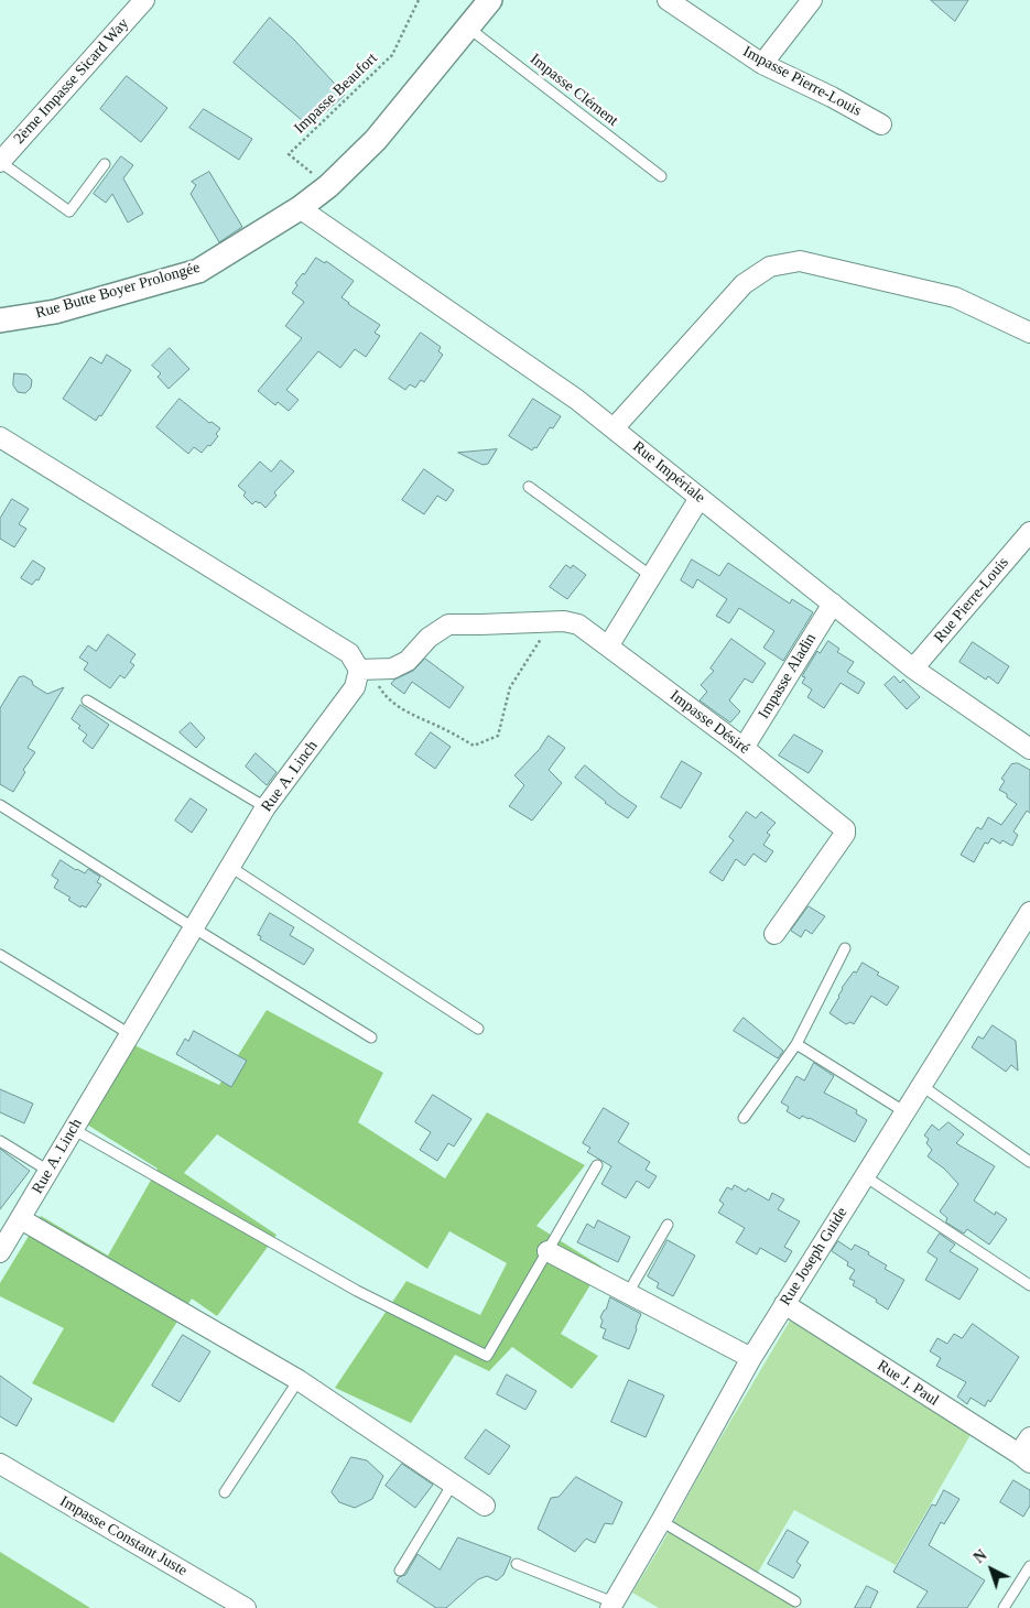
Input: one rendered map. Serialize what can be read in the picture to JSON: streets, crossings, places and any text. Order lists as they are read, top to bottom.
{
  "streets": {
    "street": [
      "2ème Impasse Sicard Way",
      "Impasse Pierre-Louis",
      "Rue Butte Boyer Prolongée",
      "Rue Impériale",
      "Rue Pierre-Louis",
      "Impasse Aladin",
      "Impasse Désiré",
      "Rue A. Linch",
      "Rue Joseph Guide",
      "Rue J. Paul",
      "Impasse Constant Juste"
    ],
    "lane": ["Impasse Clément"],
    "path": ["Impasse Beaufort"]
  },
  "crossings": [
    ["Impasse Clément", "Rue Butte Boyer Prolongée"],
    ["Impasse Beaufort", "Rue Butte Boyer Prolongée"],
    ["Rue Butte Boyer Prolongée", "Rue Impériale"],
    ["Rue Impériale", "Rue Pierre-Louis"],
    ["Rue Impériale", "Impasse Aladin"],
    ["Impasse Aladin", "Impasse Désiré"],
    ["Impasse Désiré", "Rue A. Linch"],
    ["Rue Joseph Guide", "Rue J. Paul"]
  ],
  "north": "top left"
}
